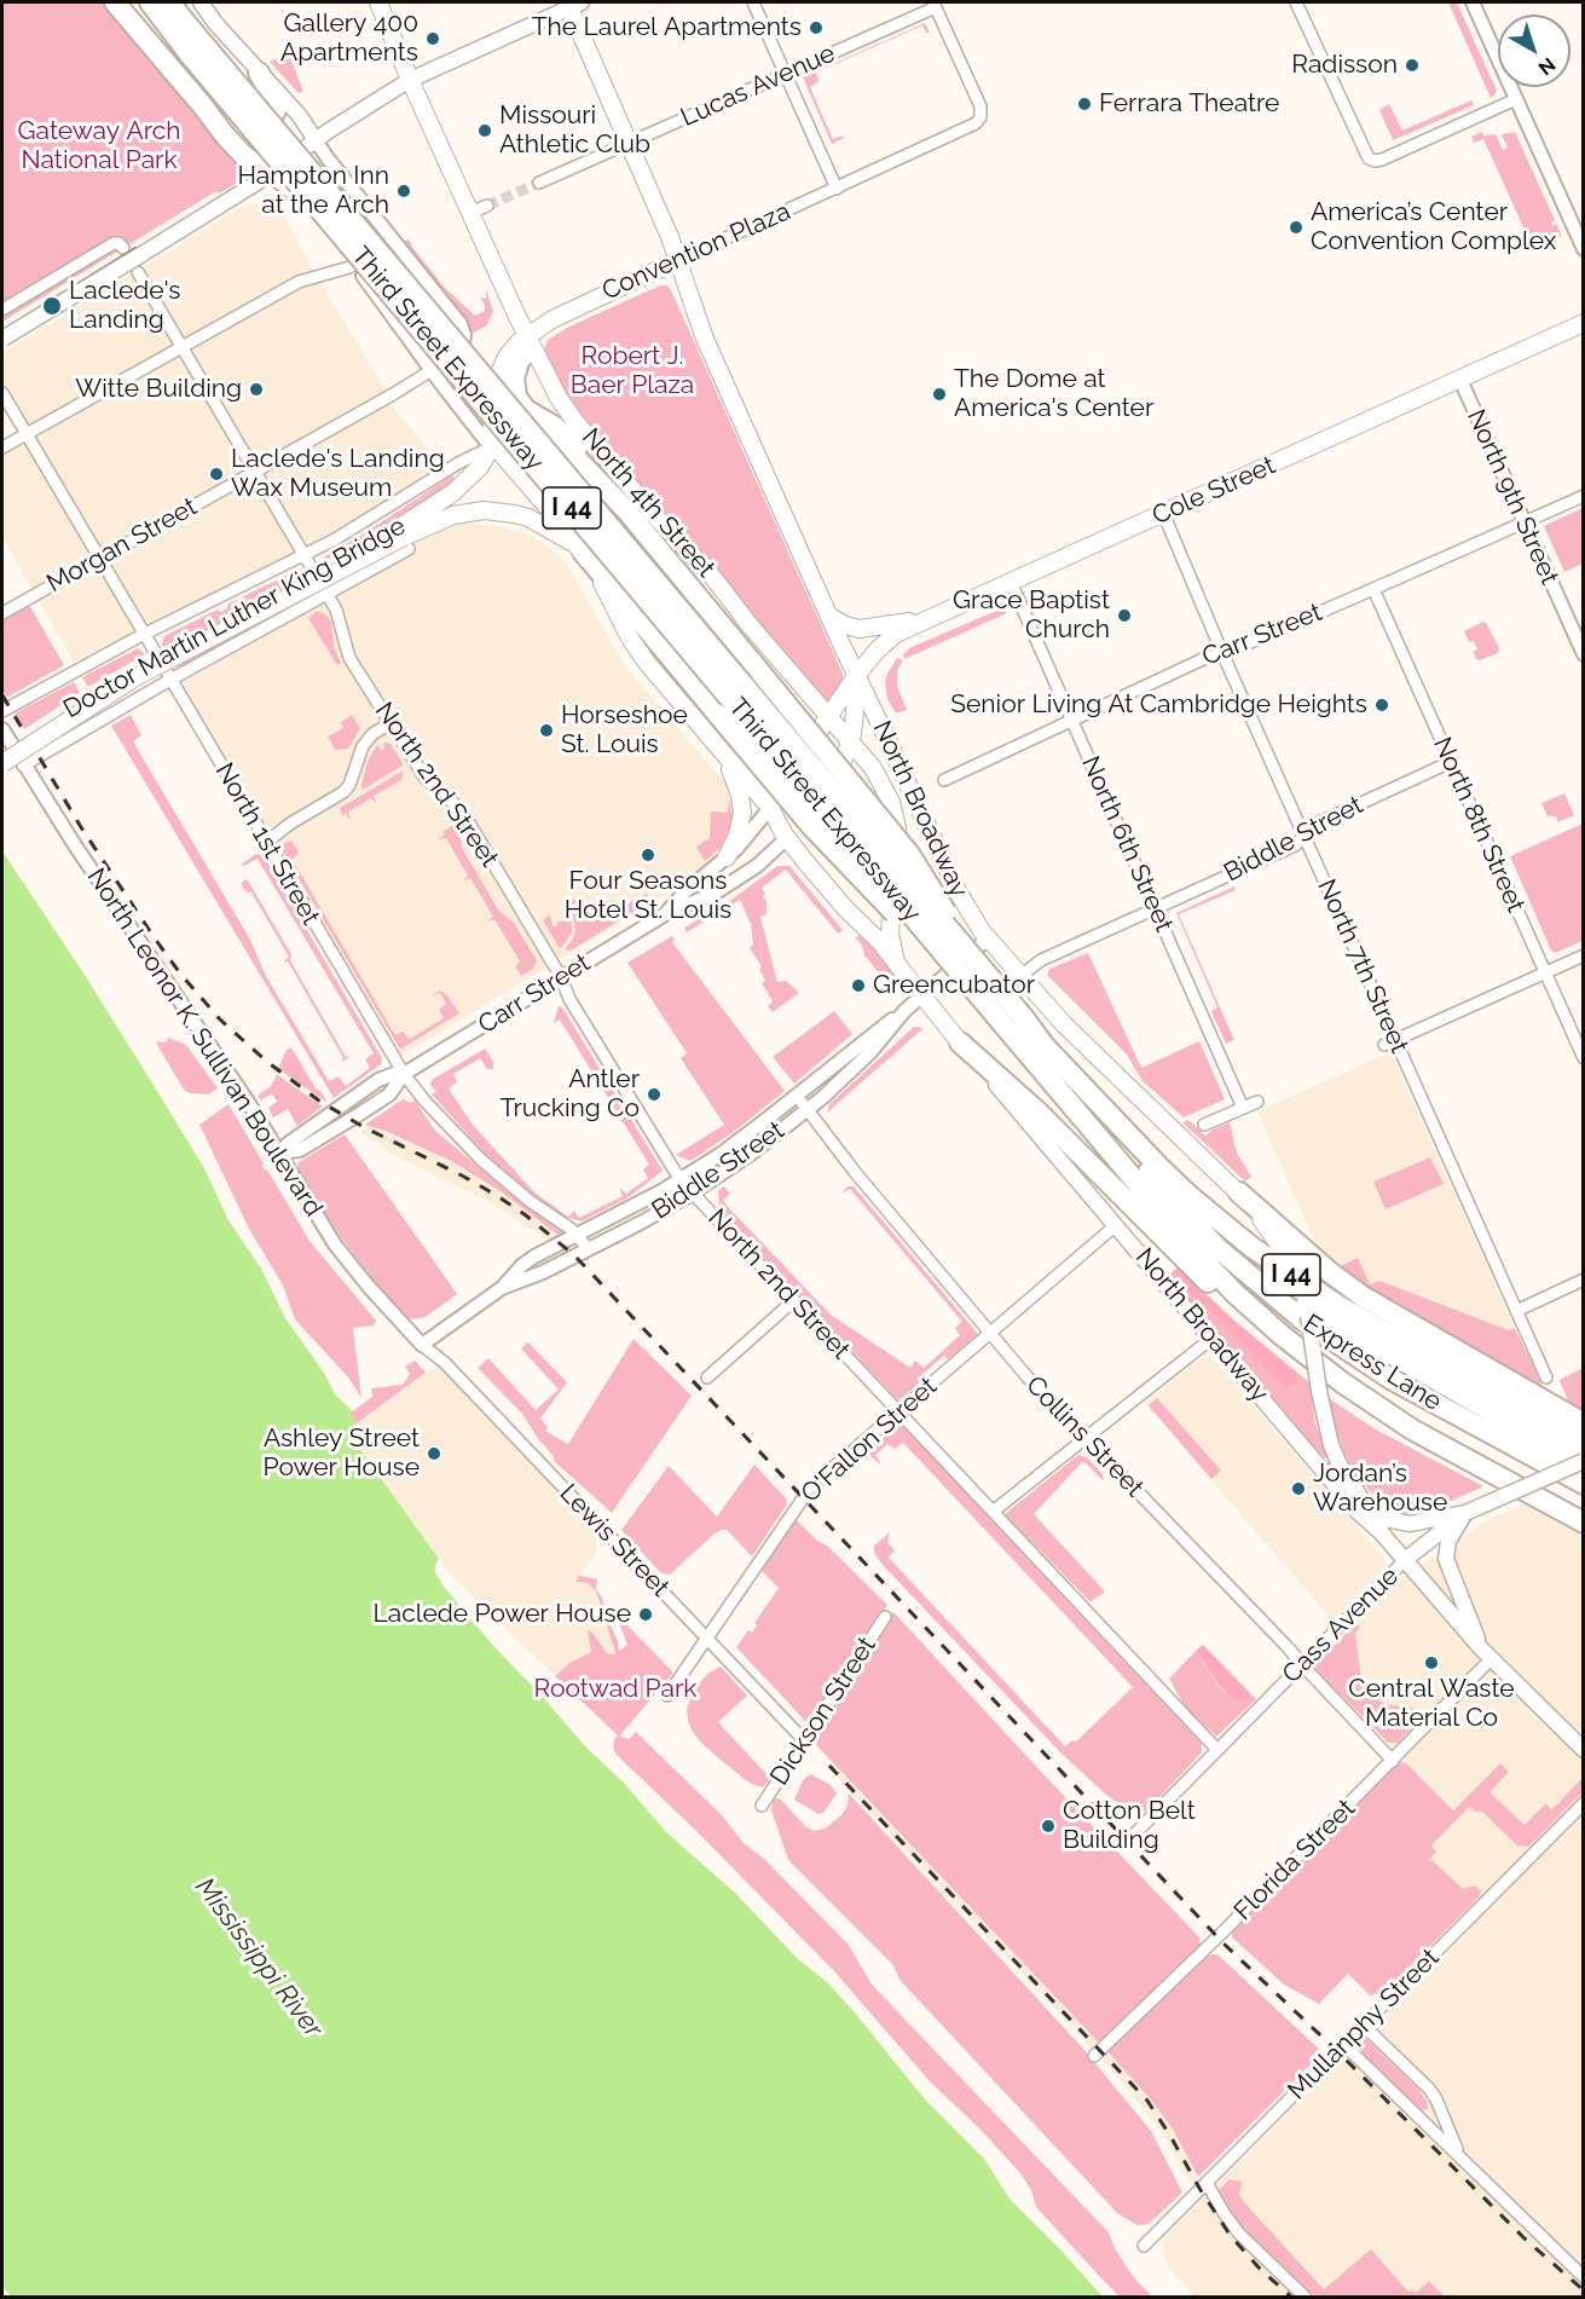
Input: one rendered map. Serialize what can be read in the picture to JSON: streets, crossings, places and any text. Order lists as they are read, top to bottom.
{
  "streets": {
    "highway": ["Third Street Expressway", "I 44", "Express Lane"],
    "main road": [
      "Convention Plaza",
      "Cole Street",
      "North 4th Street",
      "Doctor Martin Luther King Bridge",
      "North Broadway",
      "Cass Avenue"
    ],
    "street": [
      "Lucas Avenue",
      "North 9th Street",
      "Morgan Street",
      "Carr Street",
      "North 2nd Street",
      "North 8th Street",
      "Biddle Street",
      "North 1st Street",
      "North 6th Street",
      "North 7th Street",
      "North Leonor K. Sullivan Boulevard",
      "Collins Street",
      "O'Fallon Street",
      "Lewis Street",
      "Dickson Street",
      "Florida Street",
      "Mullanphy Street"
    ]
  },
  "crossings": [
    ["Lucas Avenue", "Convention Plaza"],
    ["Lucas Avenue", "North Broadway"],
    ["Convention Plaza", "North 4th Street"],
    ["Convention Plaza", "Doctor Martin Luther King Bridge"],
    ["Convention Plaza", "North Broadway"],
    ["Third Street Expressway", "Express Lane"],
    ["Cole Street", "North 9th Street"],
    ["Cole Street", "North 4th Street"],
    ["Cole Street", "Carr Street"],
    ["Cole Street", "North Broadway"],
    ["Cole Street", "North 6th Street"],
    ["Cole Street", "North 7th Street"],
    ["North 9th Street", "Carr Street"],
    ["North 4th Street", "North Broadway"],
    ["Morgan Street", "North 2nd Street"],
    ["Morgan Street", "North 1st Street"],
    ["Carr Street", "North 2nd Street"],
    ["Carr Street", "North 8th Street"],
    ["Carr Street", "North 1st Street"],
    ["Carr Street", "North 6th Street"],
    ["Carr Street", "North 7th Street"],
    ["Carr Street", "North Leonor K. Sullivan Boulevard"],
    ["North 2nd Street", "Biddle Street"],
    ["North 2nd Street", "O'Fallon Street"],
    ["North 2nd Street", "Cass Avenue"],
    ["North Broadway", "Biddle Street"],
    ["North Broadway", "O'Fallon Street"],
    ["North Broadway", "Cass Avenue"],
    ["North Broadway", "Florida Street"],
    ["North 8th Street", "Biddle Street"],
    ["Biddle Street", "North 1st Street"],
    ["Biddle Street", "North 6th Street"],
    ["Biddle Street", "North 7th Street"],
    ["Biddle Street", "North Leonor K. Sullivan Boulevard"],
    ["Biddle Street", "Collins Street"],
    ["Biddle Street", "Lewis Street"],
    ["North Leonor K. Sullivan Boulevard", "Lewis Street"],
    ["Collins Street", "O'Fallon Street"],
    ["Collins Street", "Cass Avenue"],
    ["Collins Street", "Florida Street"],
    ["O'Fallon Street", "Lewis Street"],
    ["Lewis Street", "Dickson Street"]
  ],
  "water": ["Mississippi River"],
  "parks": ["Gateway Arch National Park", "Robert J. Baer Plaza", "Rootwad Park"],
  "places": [
    "The Laurel Apartments",
    "Gallery 400 Apartments",
    "Radisson",
    "Ferrara Theatre",
    "Missouri Athletic Club",
    "Hampton Inn at the Arch",
    "America’s Center Convention Complex",
    "Laclede's Landing",
    "Witte Building",
    "The Dome at America's Center",
    "Laclede's Landing Wax Museum",
    "Grace Baptist Church",
    "Senior Living At Cambridge Heights",
    "Horseshoe St. Louis",
    "Four Seasons Hotel St. Louis",
    "Greencubator",
    "Antler Trucking Co",
    "Ashley Street Power House",
    "Jordan’s Warehouse",
    "Laclede Power House",
    "Central Waste Material Co",
    "Cotton Belt Building"
  ],
  "north": "bottom right"
}
